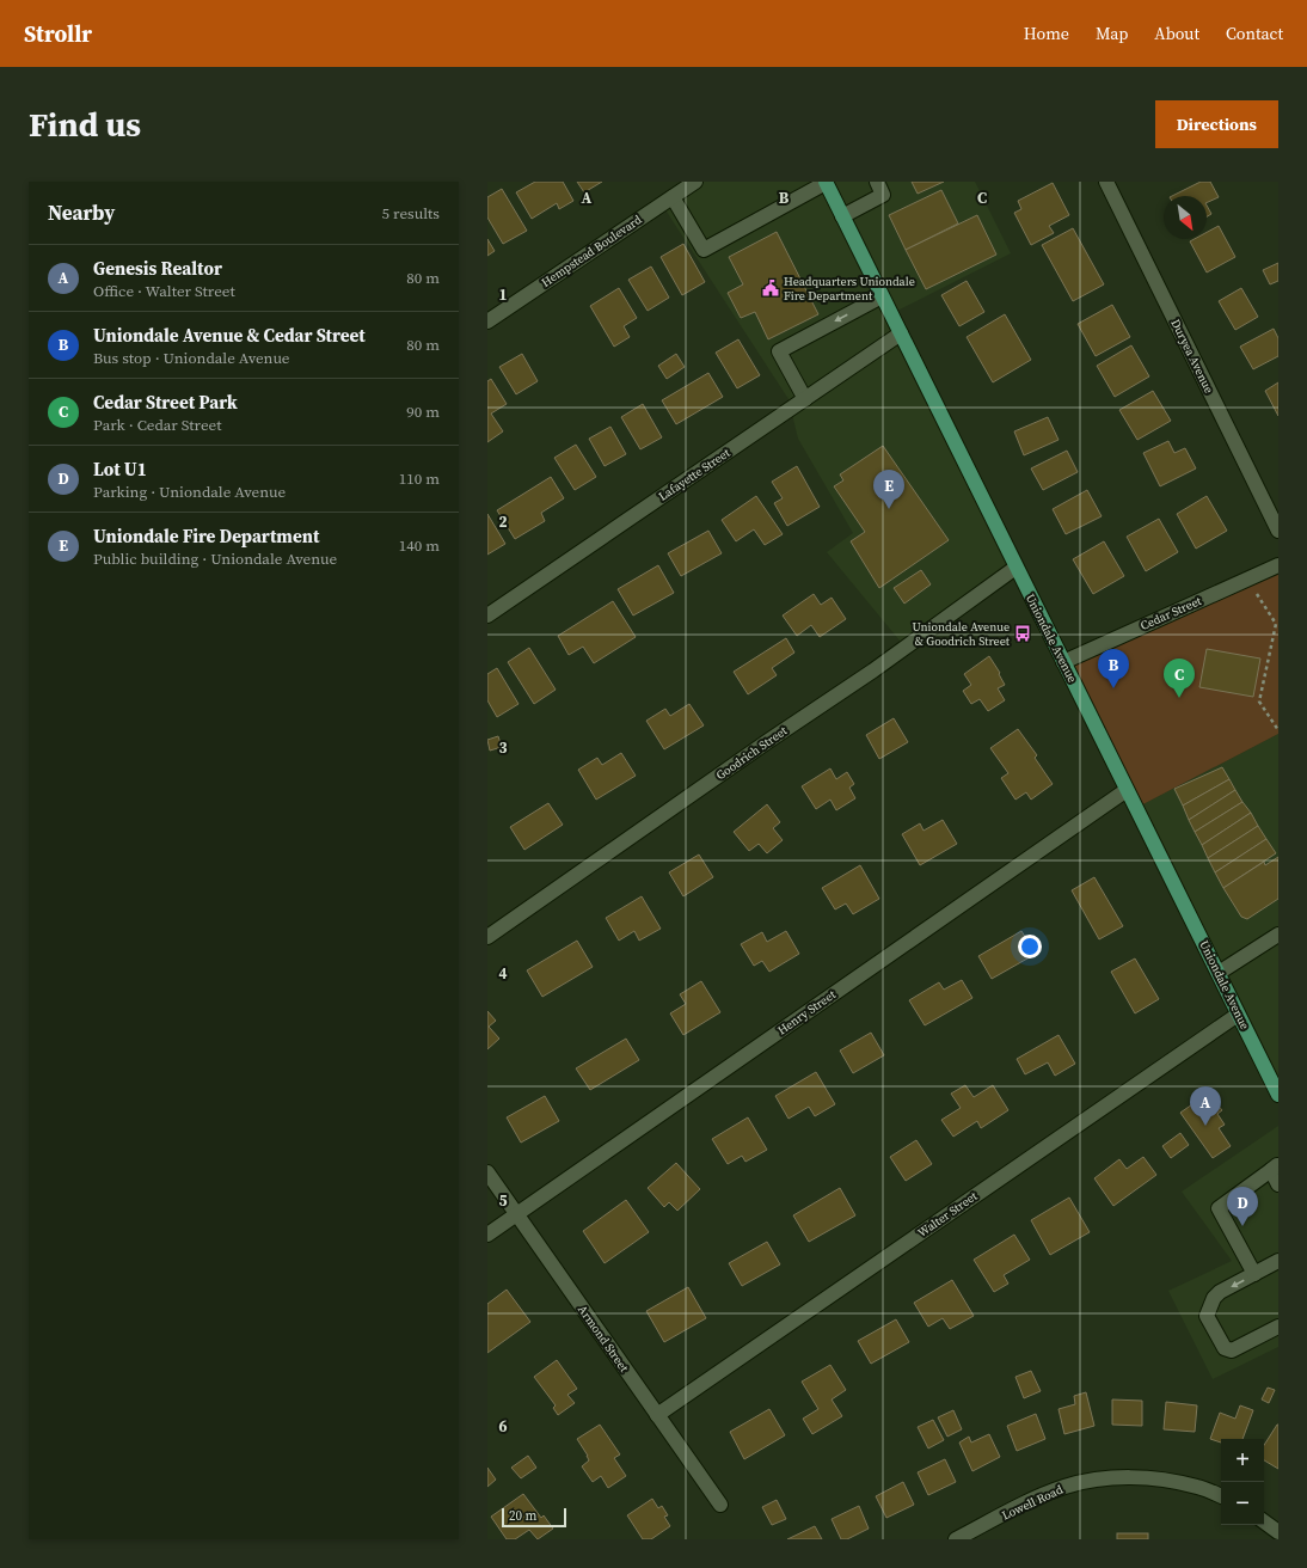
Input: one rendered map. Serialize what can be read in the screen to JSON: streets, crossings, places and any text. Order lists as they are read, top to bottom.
{
  "streets": {
    "main road": ["Uniondale Avenue"],
    "street": [
      "Hempstead Boulevard",
      "Duryea Avenue",
      "Lafayette Street",
      "Cedar Street",
      "Goodrich Street",
      "Henry Street",
      "Walter Street",
      "Armond Street",
      "Lowell Road"
    ]
  },
  "crossings": [
    ["Lafayette Street", "Uniondale Avenue"],
    ["Cedar Street", "Uniondale Avenue"],
    ["Uniondale Avenue", "Goodrich Street"],
    ["Uniondale Avenue", "Henry Street"],
    ["Uniondale Avenue", "Walter Street"],
    ["Henry Street", "Armond Street"],
    ["Walter Street", "Armond Street"]
  ],
  "places": {
    "public building": ["Headquarters Uniondale Fire Department"],
    "bus stop": ["Uniondale Avenue & Goodrich Street"]
  },
  "scale_bar": "20 m",
  "north": "bottom right",
  "page": {
    "header": "Strollr",
    "nav": [
      "Home",
      "Map",
      "About",
      "Contact"
    ],
    "buttons": "Directions",
    "title": "Find us",
    "heading": ["Nearby", "5 results"],
    "list": [
      {
        "mark": "A",
        "name": "Genesis Realtor",
        "note": "Office · Walter Street",
        "value": "80 m"
      },
      {
        "mark": "B",
        "name": "Uniondale Avenue & Cedar Street",
        "note": "Bus stop · Uniondale Avenue",
        "value": "80 m"
      },
      {
        "mark": "C",
        "name": "Cedar Street Park",
        "note": "Park · Cedar Street",
        "value": "90 m"
      },
      {
        "mark": "D",
        "name": "Lot U1",
        "note": "Parking · Uniondale Avenue",
        "value": "110 m"
      },
      {
        "mark": "E",
        "name": "Uniondale Fire Department",
        "note": "Public building · Uniondale Avenue",
        "value": "140 m"
      }
    ],
    "pins": [
      "E",
      "B",
      "C",
      "A",
      "D"
    ],
    "map_buttons": ["+", "−"],
    "scale": "20 m"
  },
  "grid": {
    "columns": ["A", "B", "C"],
    "rows": [
      "1",
      "2",
      "3",
      "4",
      "5",
      "6"
    ]
  }
}
